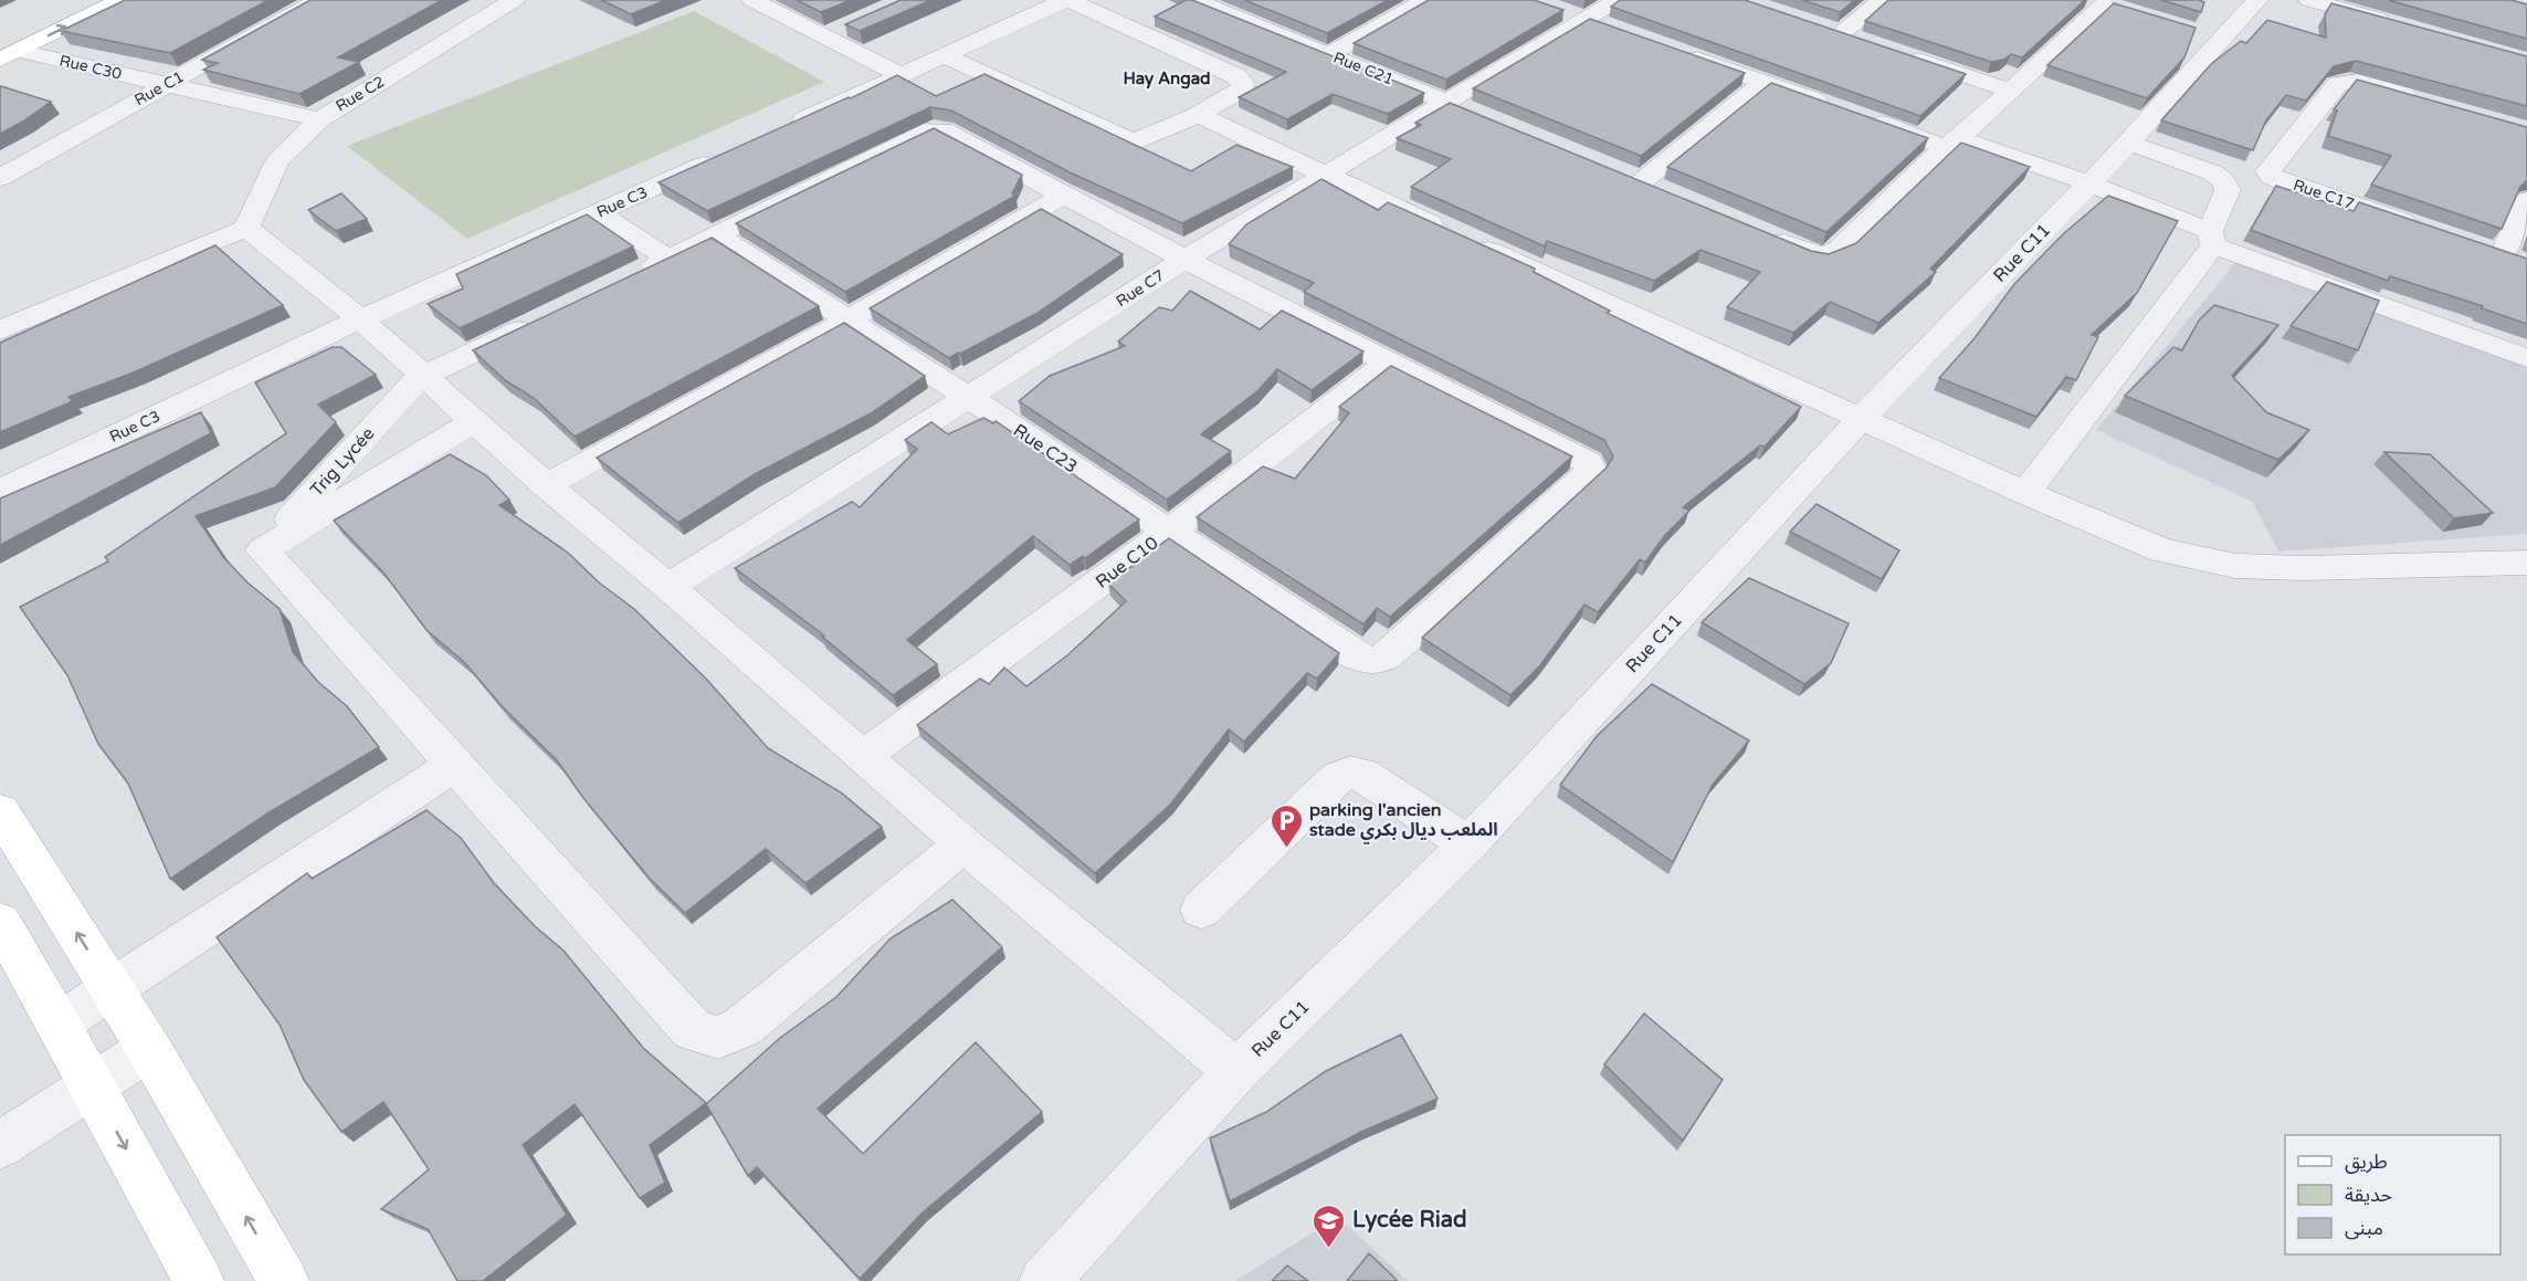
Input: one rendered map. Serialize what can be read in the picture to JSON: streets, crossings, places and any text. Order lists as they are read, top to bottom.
{
  "streets": {
    "street": [
      "Rue C30",
      "Rue C21",
      "Rue C1",
      "Rue C2",
      "Rue C17",
      "Rue C3",
      "Rue C11",
      "Rue C7",
      "Rue C23",
      "Trig Lycée",
      "Rue C10"
    ]
  },
  "crossings": [
    ["Rue C30", "Rue C1"],
    ["Rue C30", "Rue C2"],
    ["Rue C21", "Rue C7"],
    ["Rue C7", "Rue C23"],
    ["Rue C23", "Rue C10"]
  ],
  "districts": ["Hay Angad"],
  "places": {
    "parking": ["parking l'ancien stade الملعب ديال بكري"],
    "school or university": ["Lycée Riad"]
  },
  "legend": ["طريق", "حديقة", "مبنى"]
}
